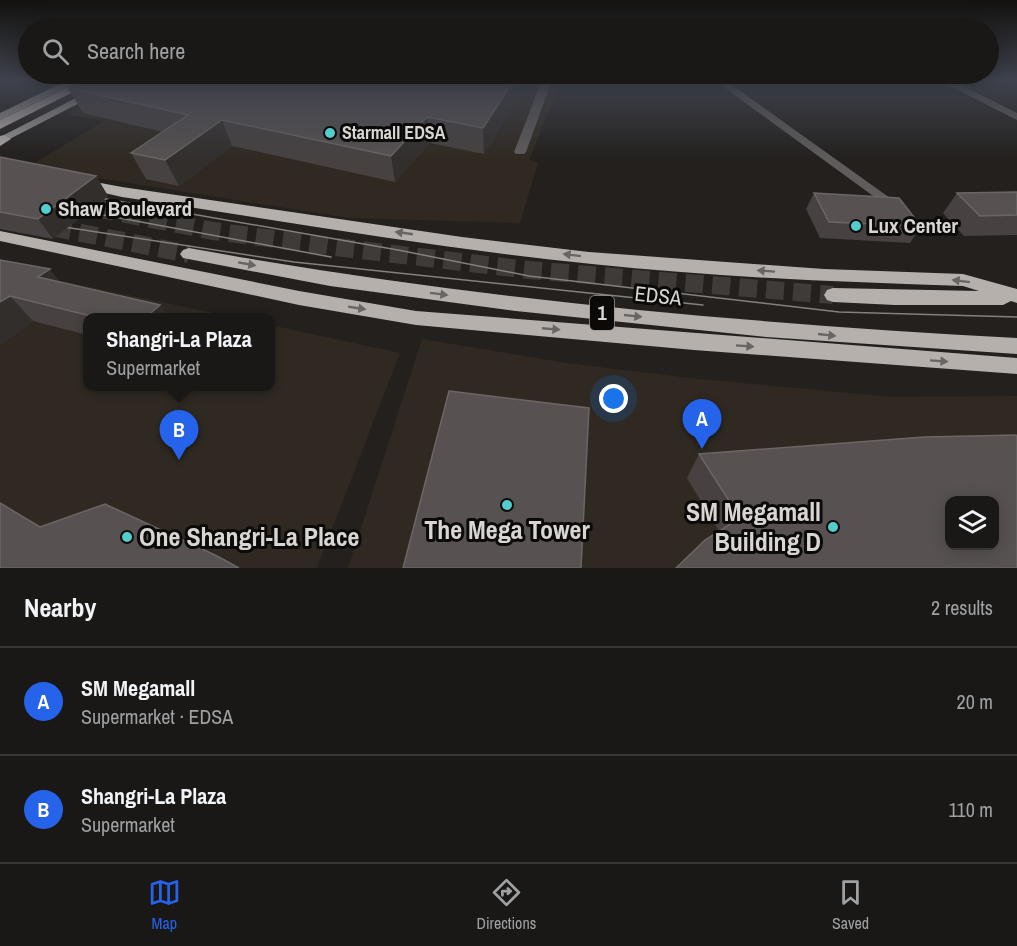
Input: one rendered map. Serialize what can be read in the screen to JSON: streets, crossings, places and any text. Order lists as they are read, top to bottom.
{
  "streets": {
    "highway": ["EDSA", "1"]
  },
  "places": [
    "Starmall EDSA",
    "Shaw Boulevard",
    "Lux Center",
    "The Mega Tower",
    "SM Megamall Building D",
    "One Shangri-La Place"
  ],
  "page": {
    "search": "Search here",
    "popup": ["Shangri-La Plaza", "Supermarket"],
    "pins": ["A", "B"],
    "heading": ["Nearby", "2 results"],
    "list": [
      {
        "mark": "A",
        "name": "SM Megamall",
        "note": "Supermarket · EDSA",
        "value": "20 m"
      },
      {
        "mark": "B",
        "name": "Shangri-La Plaza",
        "note": "Supermarket",
        "value": "110 m"
      }
    ],
    "nav": ["Map", "Directions", "Saved"]
  }
}
